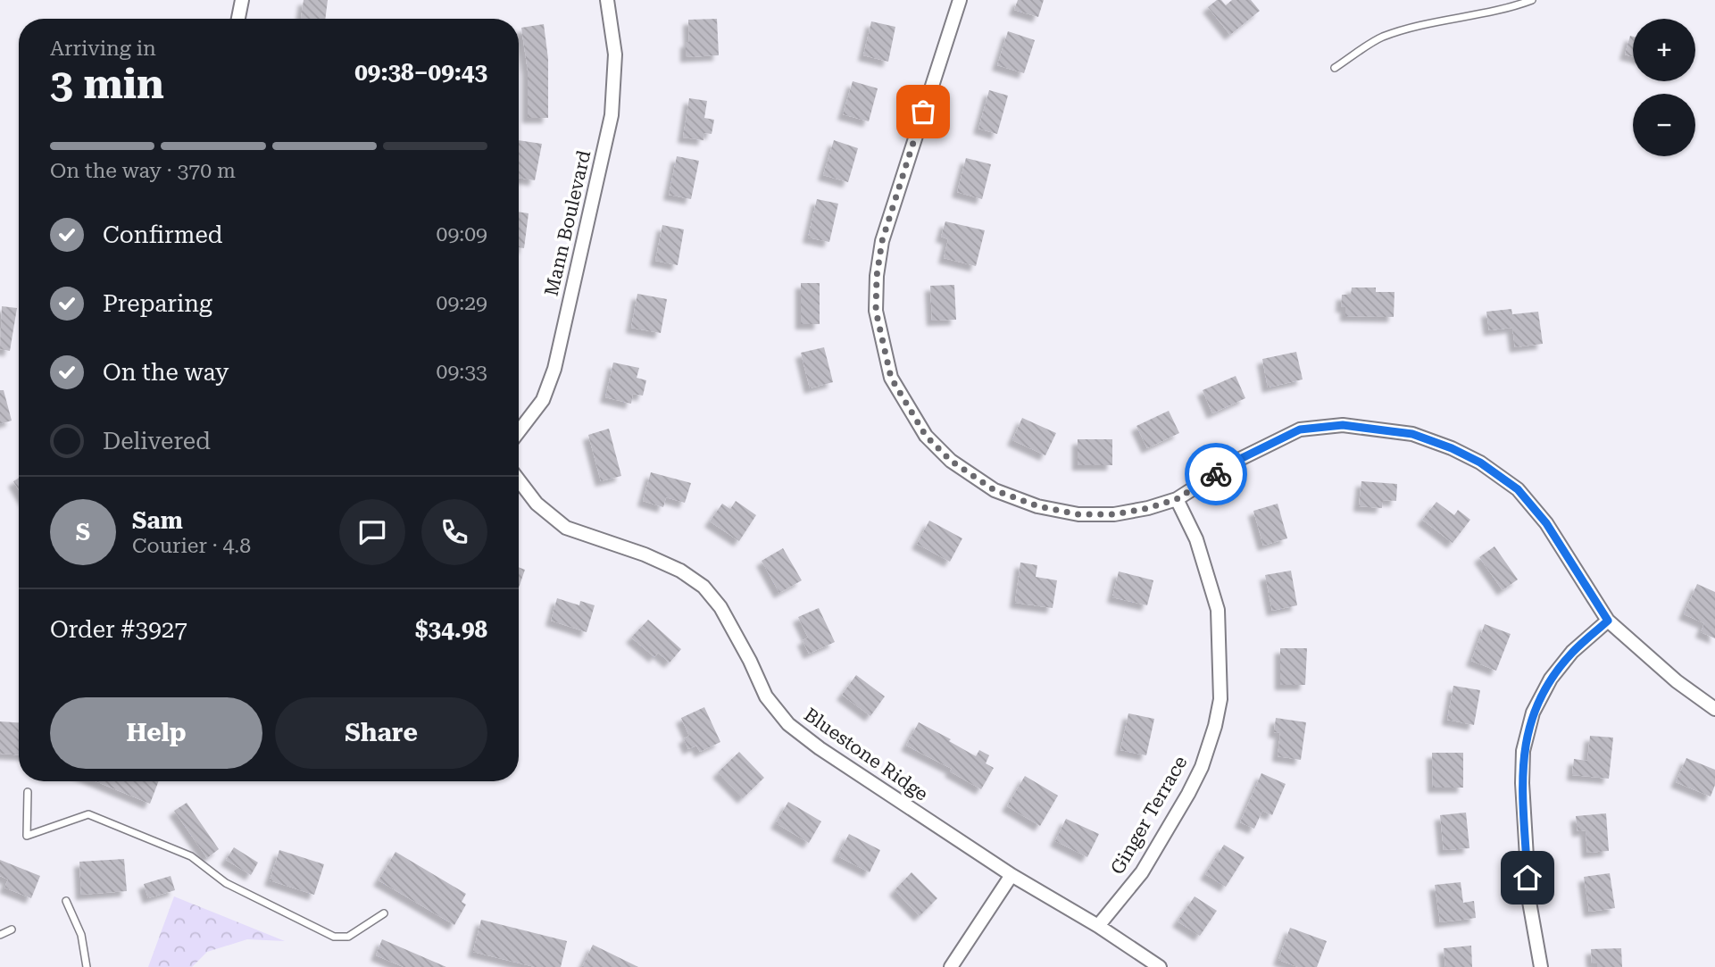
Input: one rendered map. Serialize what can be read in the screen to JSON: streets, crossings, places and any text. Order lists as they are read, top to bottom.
{
  "streets": {
    "street": ["Mann Boulevard", "Bluestone Ridge", "Ginger Terrace"]
  },
  "crossings": [
    ["Bluestone Ridge", "Ginger Terrace"]
  ],
  "page": {
    "map_buttons": ["+", "−"],
    "heading": ["3 min", "Arriving in", "09:38–09:43"],
    "panel": [
      "Sam",
      "Courier · 4.8",
      "Order #3927",
      "$34.98"
    ],
    "bar": "On the way · 370 m",
    "list": [
      ["Confirmed", "09:09"],
      ["Preparing", "09:29"],
      ["On the way", "09:33"],
      "Delivered"
    ],
    "round": "S",
    "buttons": ["Help", "Share"]
  }
}
